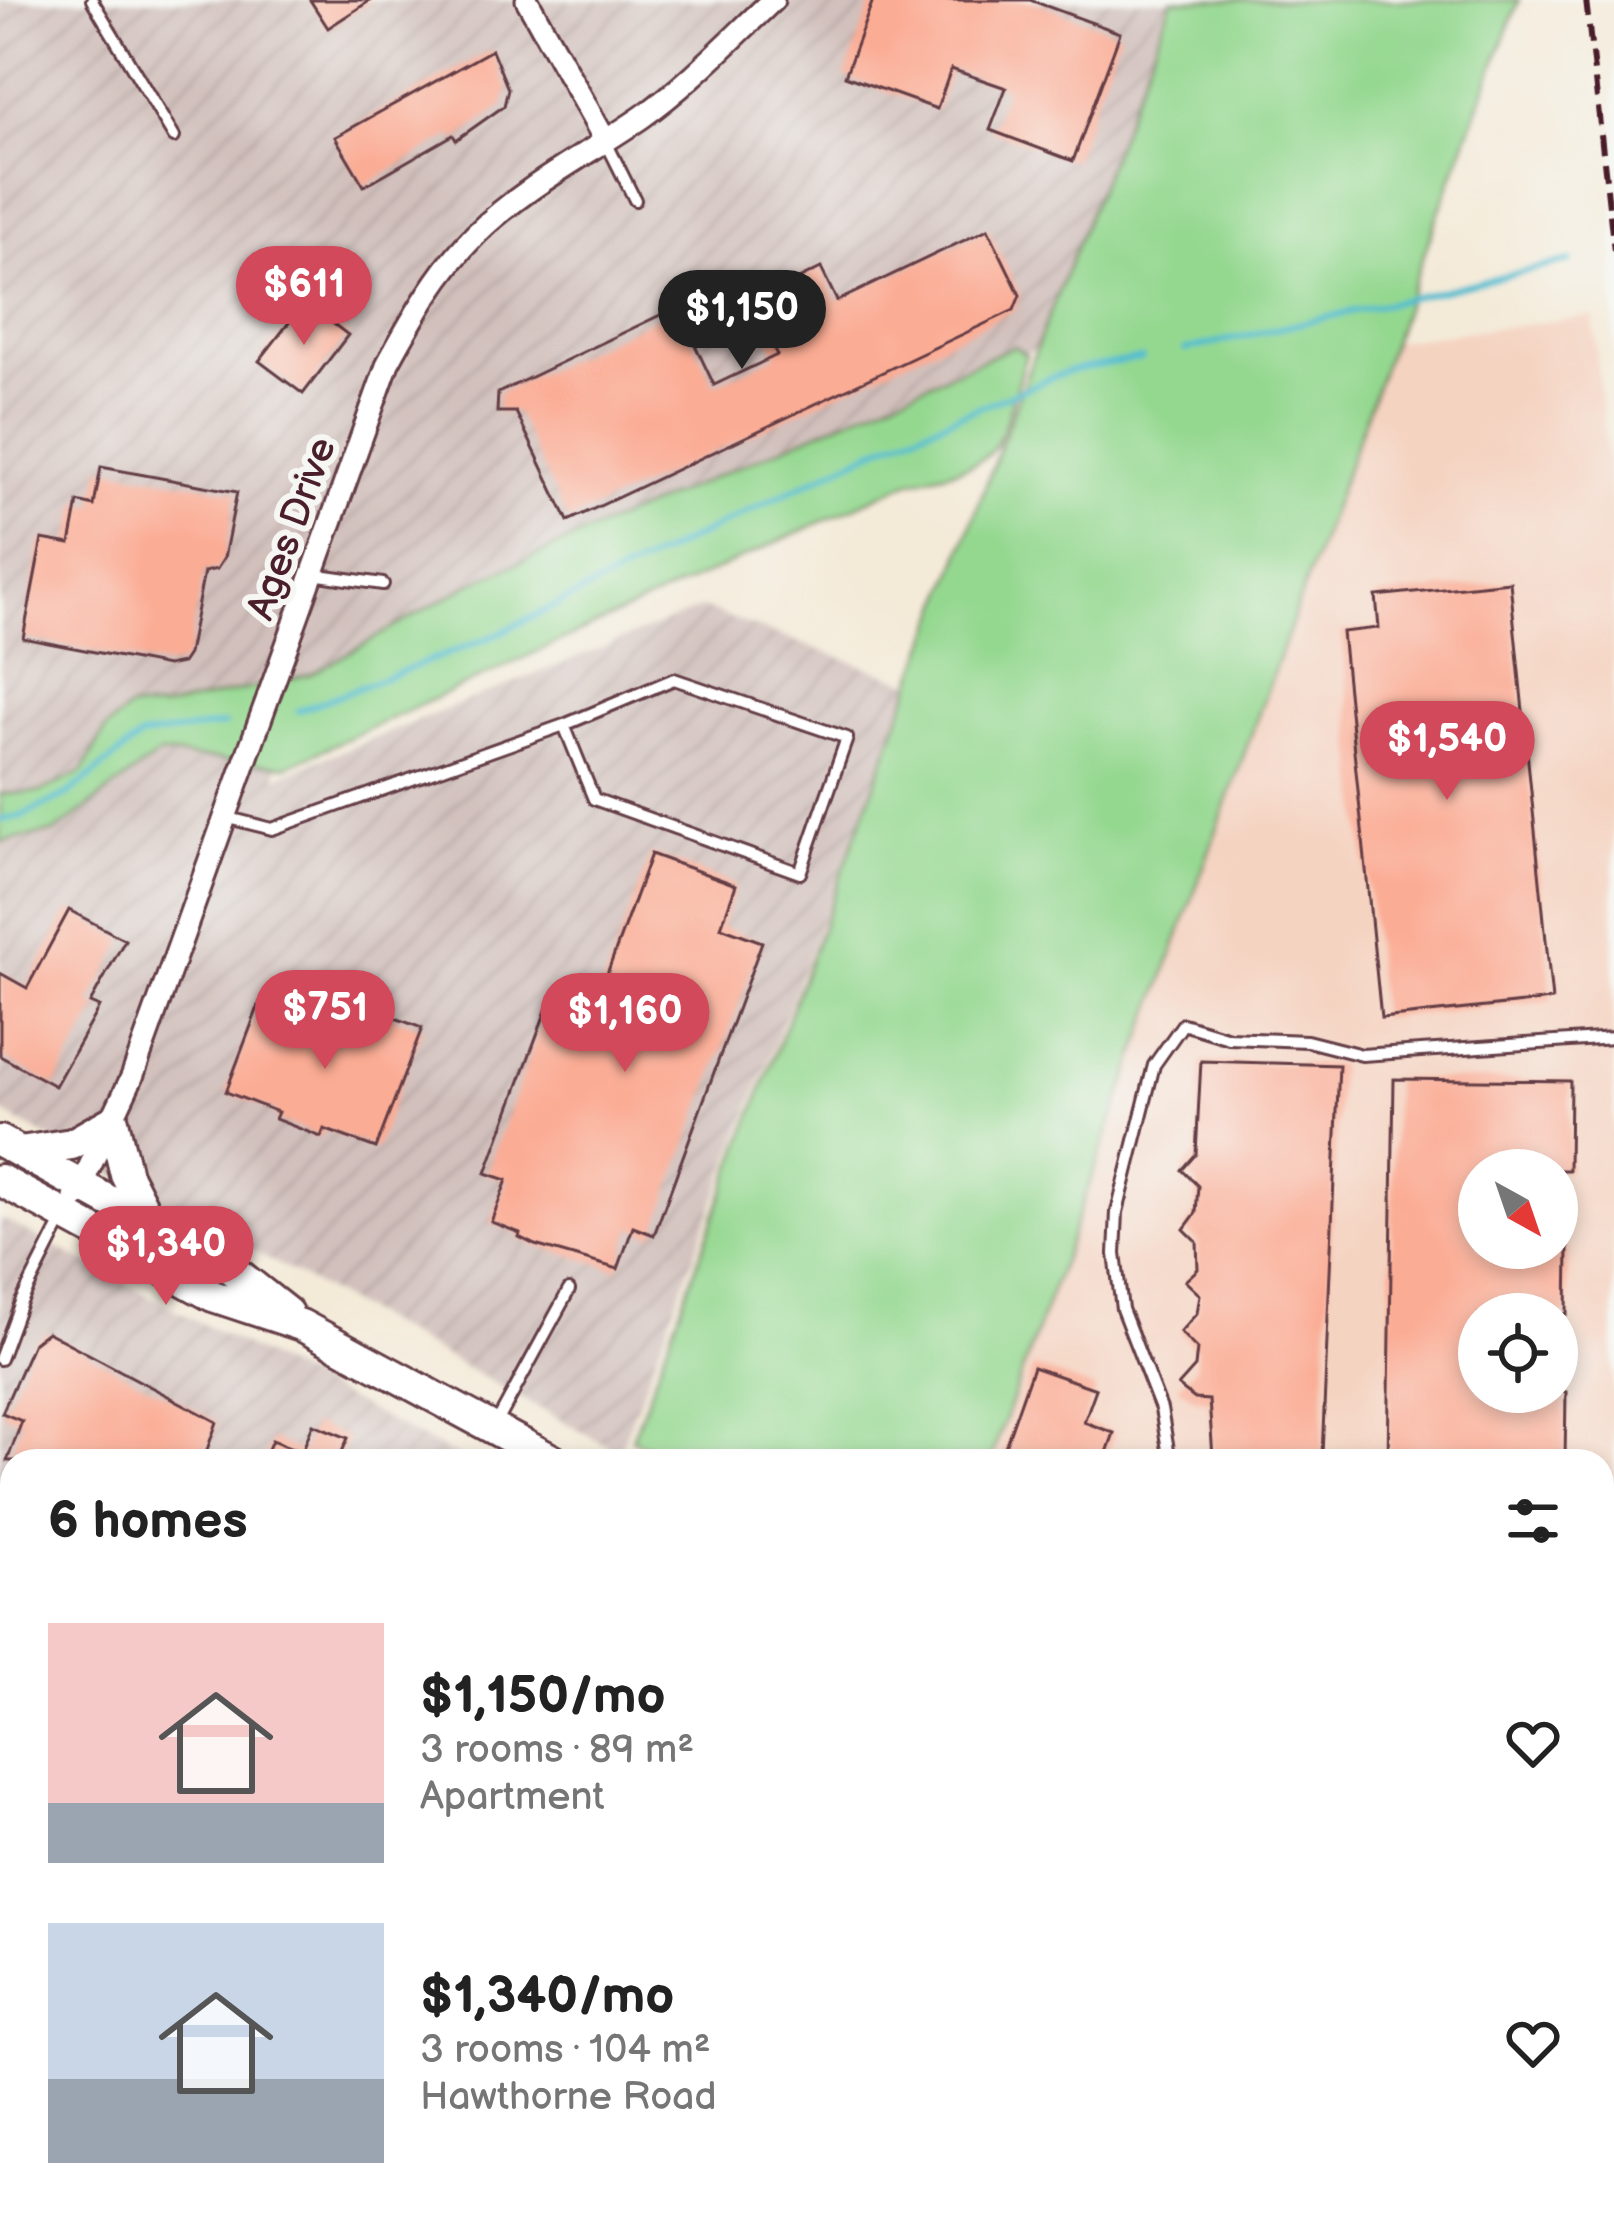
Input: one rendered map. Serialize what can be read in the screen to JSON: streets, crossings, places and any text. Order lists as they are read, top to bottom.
{
  "streets": {
    "street": ["Ages Drive"]
  },
  "north": "bottom right",
  "page": {
    "price": [
      "$611",
      "$1,150",
      "$1,540",
      "$751",
      "$1,160",
      "$1,340"
    ],
    "heading": "6 homes",
    "list": [
      {
        "name": "$1,150/mo",
        "note": "3 rooms · 89 m² · Apartment"
      },
      {
        "name": "$1,340/mo",
        "note": "3 rooms · 104 m² · Hawthorne Road"
      }
    ]
  }
}
